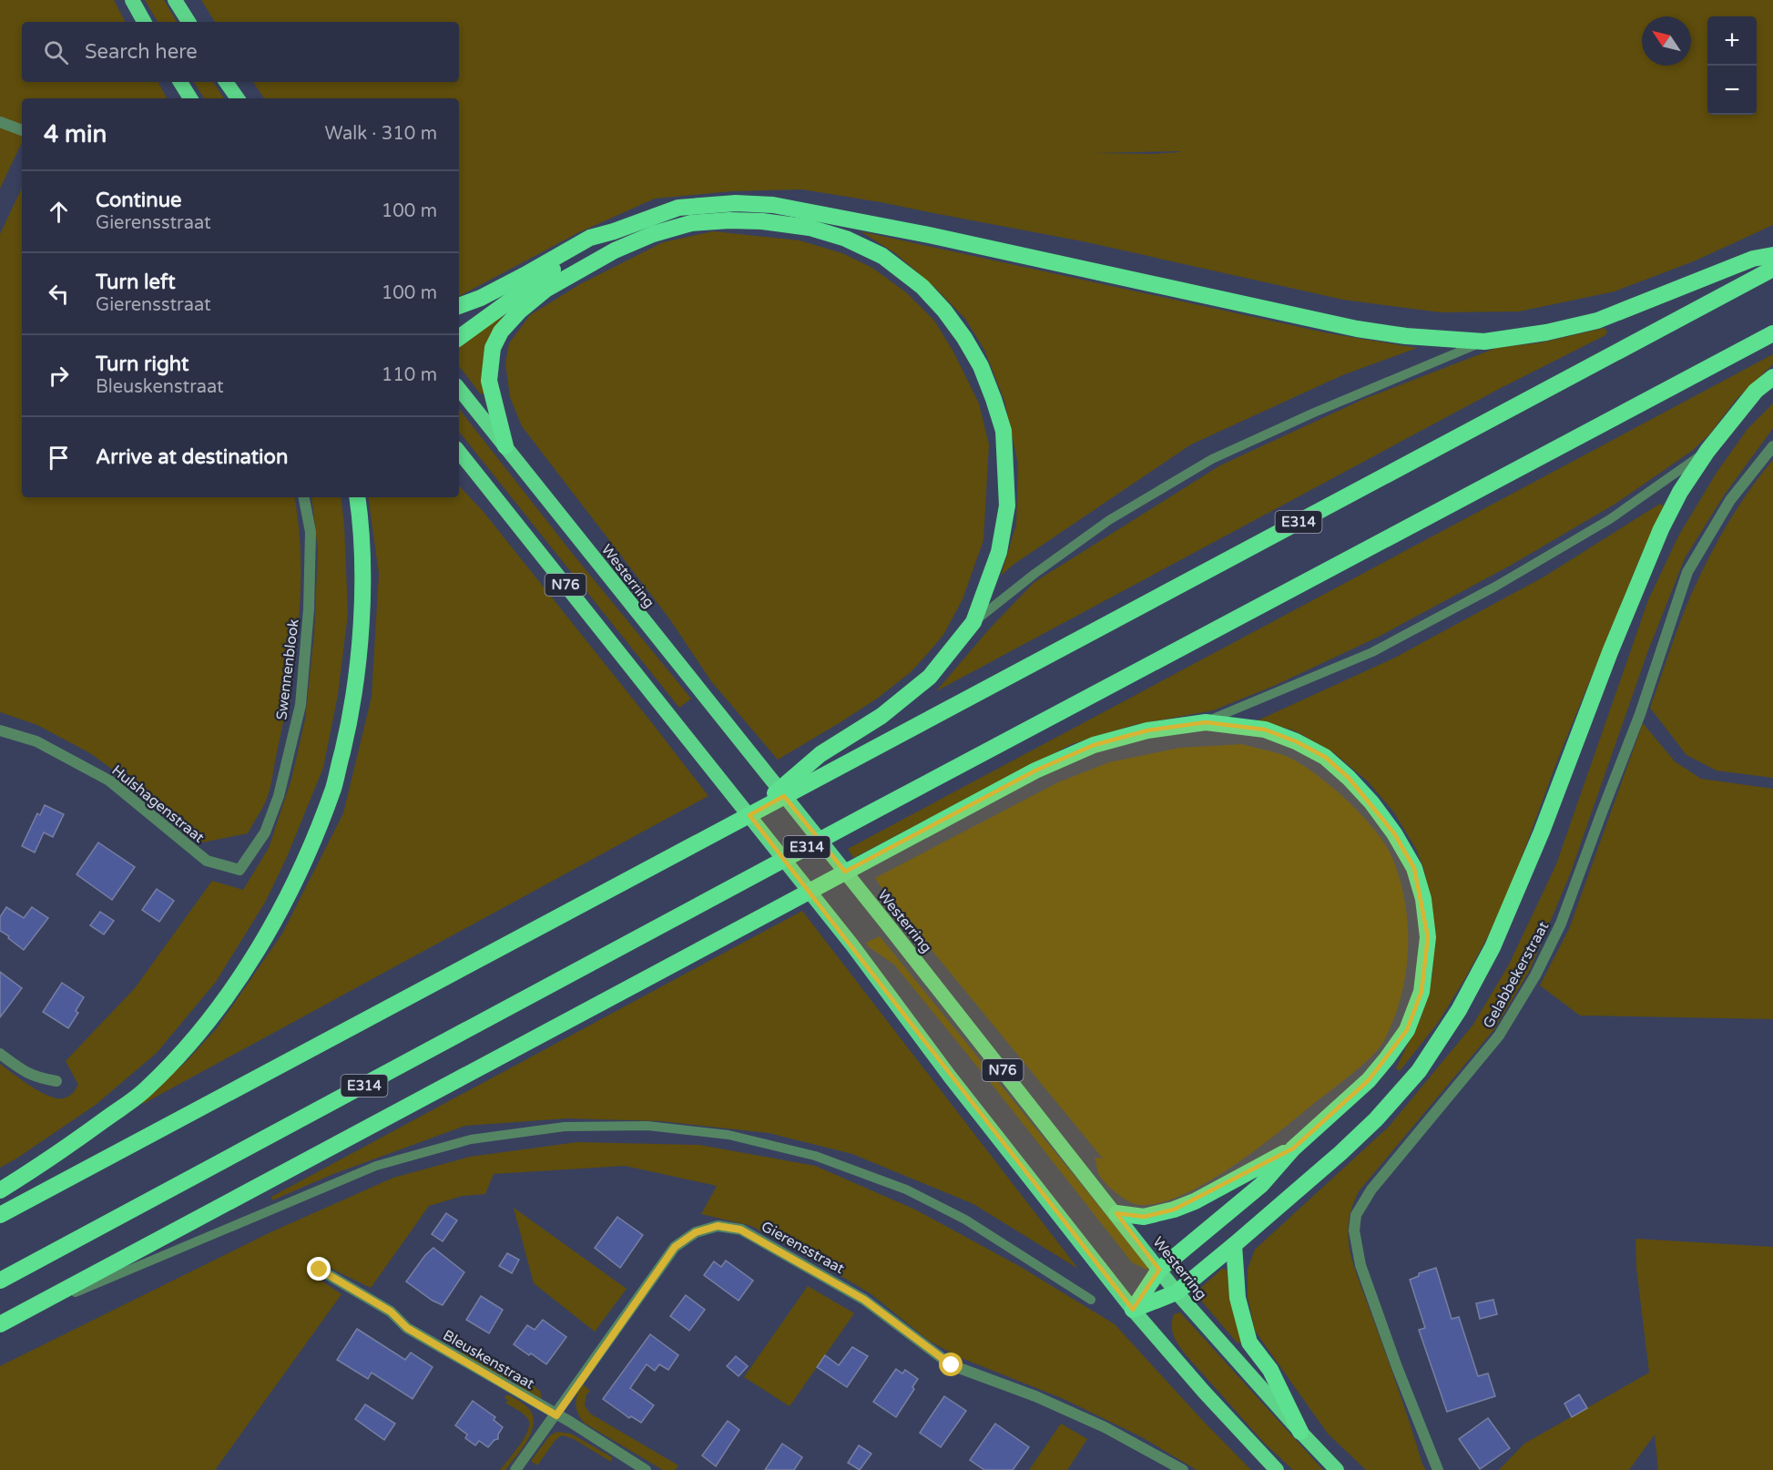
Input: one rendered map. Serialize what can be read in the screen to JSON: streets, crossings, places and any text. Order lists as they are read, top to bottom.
{
  "streets": {
    "highway": ["E314", "Westerring", "N76"],
    "street": [
      "Swennenblook",
      "Hulshagenstraat",
      "Gelabbekerstraat",
      "Gierensstraat",
      "Bleuskenstraat"
    ]
  },
  "crossings": [
    ["Swennenblook", "Hulshagenstraat"],
    ["Gierensstraat", "Bleuskenstraat"]
  ],
  "north": "top left",
  "page": {
    "map_buttons": ["+", "−"],
    "search": "Search here",
    "heading": ["4 min", "Walk · 310 m"],
    "list": [
      ["Continue", "Gierensstraat", "100 m"],
      ["Turn left", "Gierensstraat", "100 m"],
      ["Turn right", "Bleuskenstraat", "110 m"],
      "Arrive at destination"
    ]
  }
}
